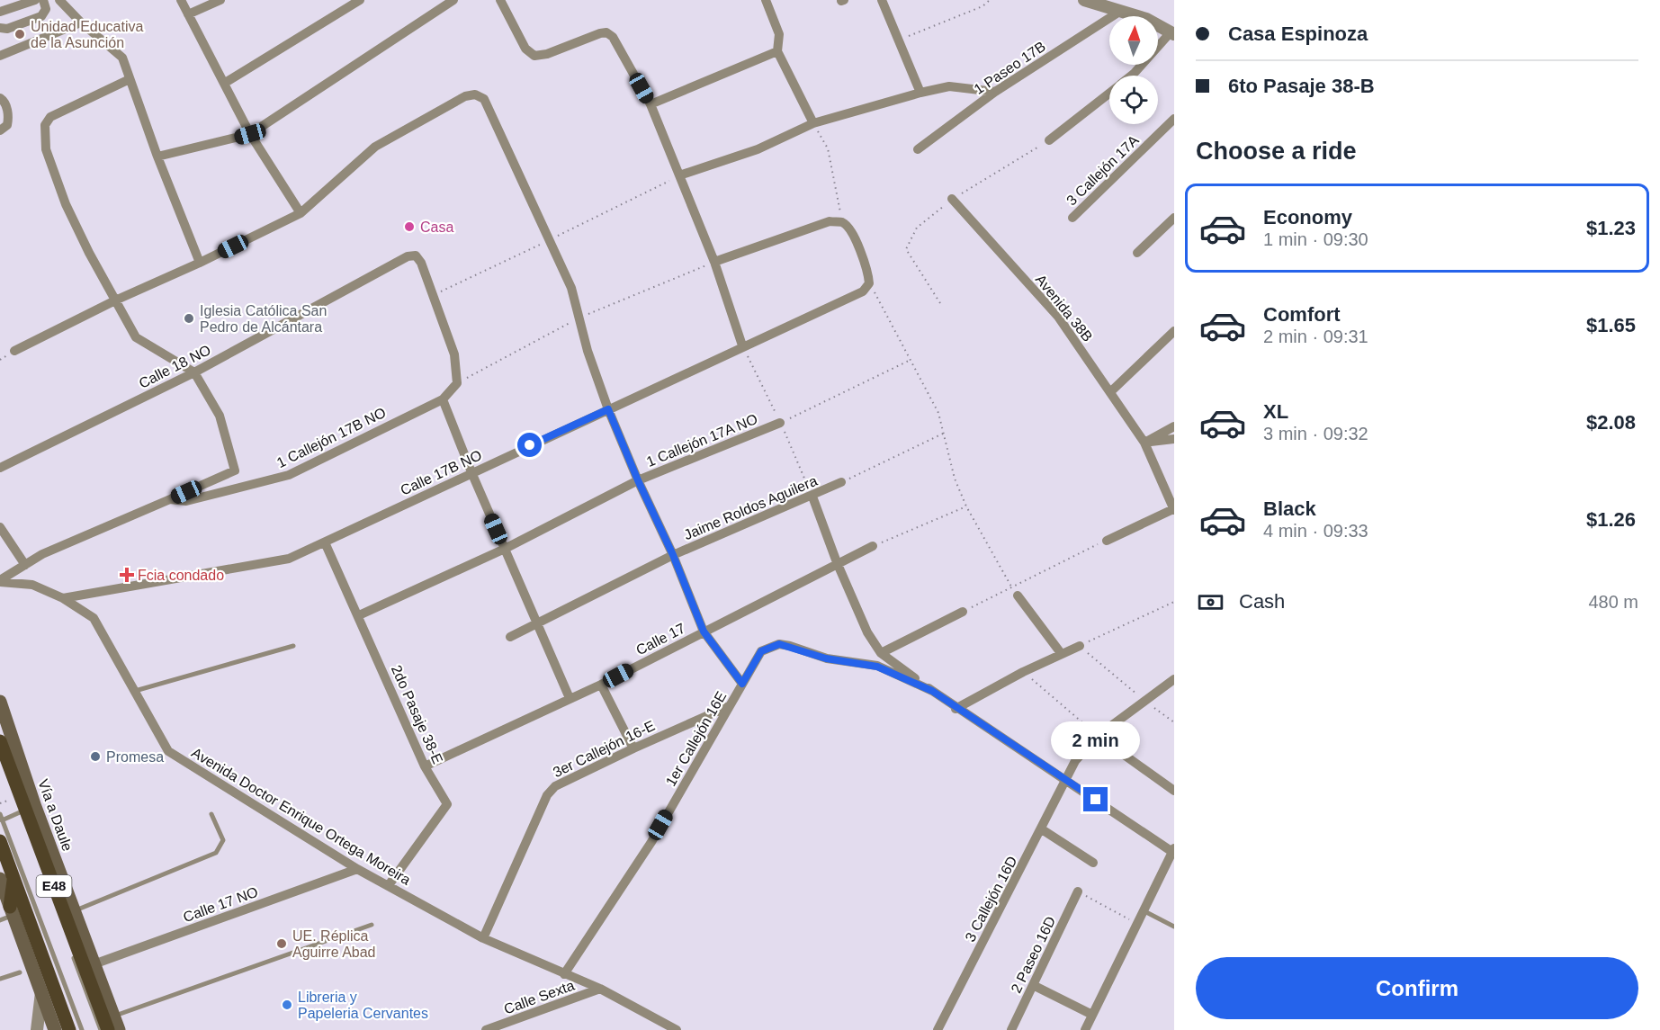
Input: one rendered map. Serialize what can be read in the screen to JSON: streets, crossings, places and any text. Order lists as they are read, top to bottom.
{
  "streets": {
    "main road": ["Vía a Daule", "E48"],
    "street": [
      "1 Paseo 17B",
      "3 Callejón 17A",
      "Avenida 38B",
      "Calle 18 NO",
      "1 Callejón 17B NO",
      "1 Callejón 17A NO",
      "Calle 17B NO",
      "Jaime Roldos Aguilera",
      "Calle 17",
      "2do Pasaje 38-E",
      "1er Callejón 16E",
      "3er Callejón 16-E",
      "Avenida Doctor Enrique Ortega Moreira",
      "3 Callejón 16D",
      "Calle 17 NO",
      "2 Paseo 16D",
      "Calle Sexta"
    ]
  },
  "crossings": [
    ["Calle 18 NO", "1 Callejón 17B NO"],
    ["1 Callejón 17A NO", "2do Pasaje 38-E"],
    ["Calle 17B NO", "2do Pasaje 38-E"],
    ["Calle 17B NO", "Avenida Doctor Enrique Ortega Moreira"],
    ["Calle 17", "2do Pasaje 38-E"],
    ["2do Pasaje 38-E", "Avenida Doctor Enrique Ortega Moreira"],
    ["1er Callejón 16E", "3er Callejón 16-E"],
    ["1er Callejón 16E", "Avenida Doctor Enrique Ortega Moreira"],
    ["3er Callejón 16-E", "Avenida Doctor Enrique Ortega Moreira"],
    ["Vía a Daule", "Calle 17 NO"],
    ["Avenida Doctor Enrique Ortega Moreira", "Calle 17 NO"],
    ["Avenida Doctor Enrique Ortega Moreira", "Calle Sexta"]
  ],
  "places": {
    "other": [
      "Unidad Educativa de la Asunción",
      "Casa",
      "Iglesia Católica San Pedro de Alcántara",
      "Promesa",
      "UE. Réplica Aguirre Abad",
      "Libreria y Papeleria Cervantes"
    ],
    "health": ["Fcia condado"]
  },
  "north": "top",
  "page": {
    "banner": ["Casa Espinoza", "6to Pasaje 38-B"],
    "heading": "Choose a ride",
    "list": [
      {
        "name": "Economy",
        "note": "1 min · 09:30",
        "value": "$1.23"
      },
      {
        "name": "Comfort",
        "note": "2 min · 09:31",
        "value": "$1.65"
      },
      {
        "name": "XL",
        "note": "3 min · 09:32",
        "value": "$2.08"
      },
      {
        "name": "Black",
        "note": "4 min · 09:33",
        "value": "$1.26"
      }
    ],
    "pay": ["Cash", "480 m"],
    "bubble": "2 min",
    "buttons": "Confirm"
  }
}
